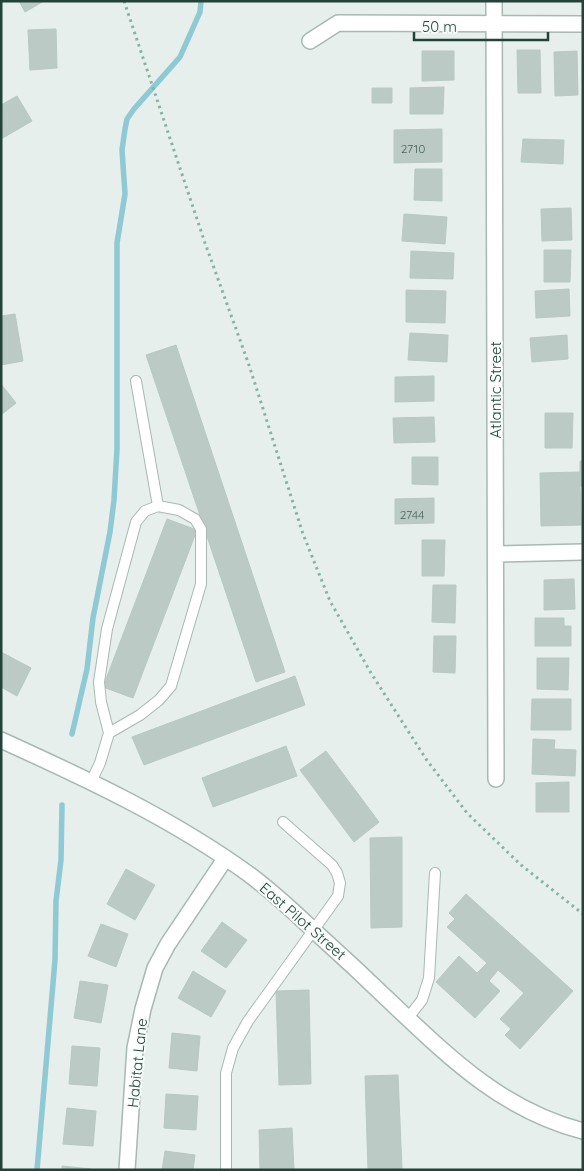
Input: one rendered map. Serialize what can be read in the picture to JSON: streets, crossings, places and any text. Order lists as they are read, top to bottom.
{
  "streets": {
    "street": ["Atlantic Street", "East Pilot Street", "Habitat Lane"]
  },
  "crossings": [
    ["East Pilot Street", "Habitat Lane"]
  ],
  "house_numbers": ["2710", "2744"],
  "scale_bar": "50 m"
}
